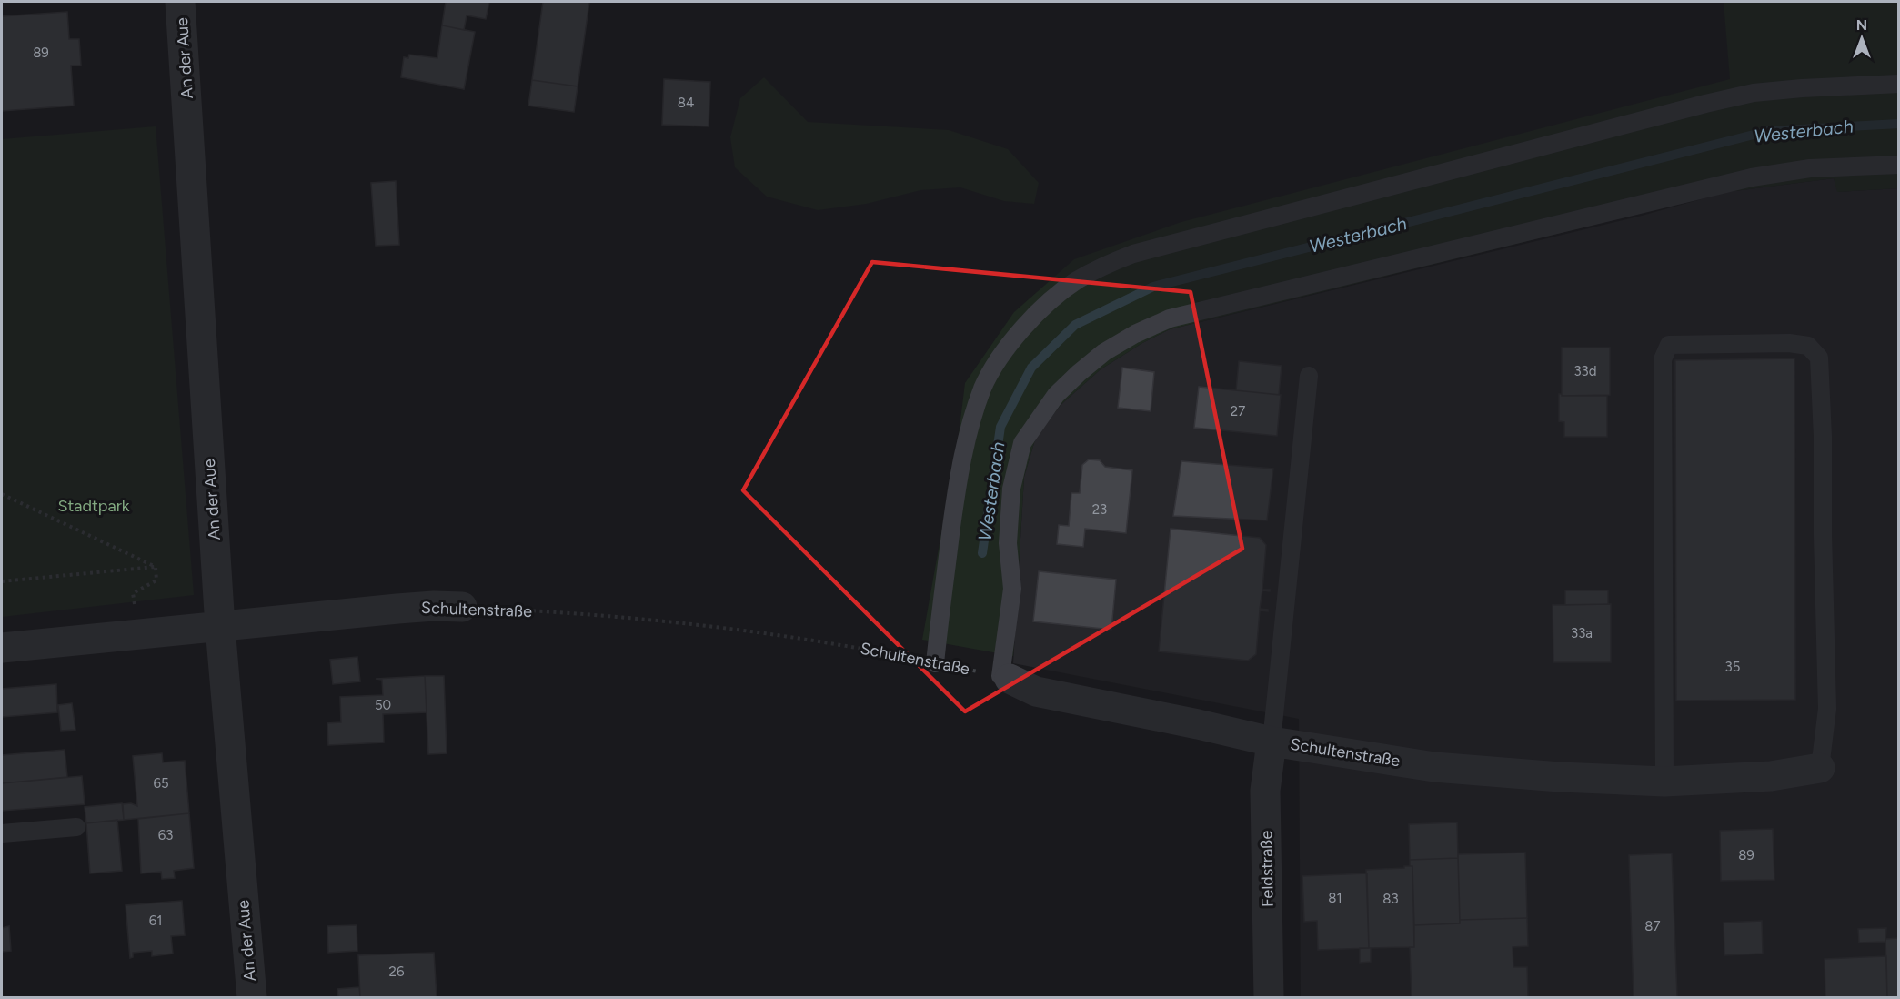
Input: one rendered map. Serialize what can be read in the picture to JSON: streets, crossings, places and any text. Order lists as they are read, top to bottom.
{
  "streets": {
    "street": ["An der Aue", "Schultenstraße", "Feldstraße"]
  },
  "crossings": [
    ["An der Aue", "Schultenstraße"],
    ["Schultenstraße", "Feldstraße"]
  ],
  "water": ["Westerbach"],
  "parks": ["Stadtpark"],
  "house_numbers": [
    "89",
    "84",
    "33d",
    "27",
    "23",
    "33a",
    "35",
    "50",
    "65",
    "63",
    "89",
    "81",
    "83",
    "61",
    "87",
    "26"
  ],
  "north": "top"
}
